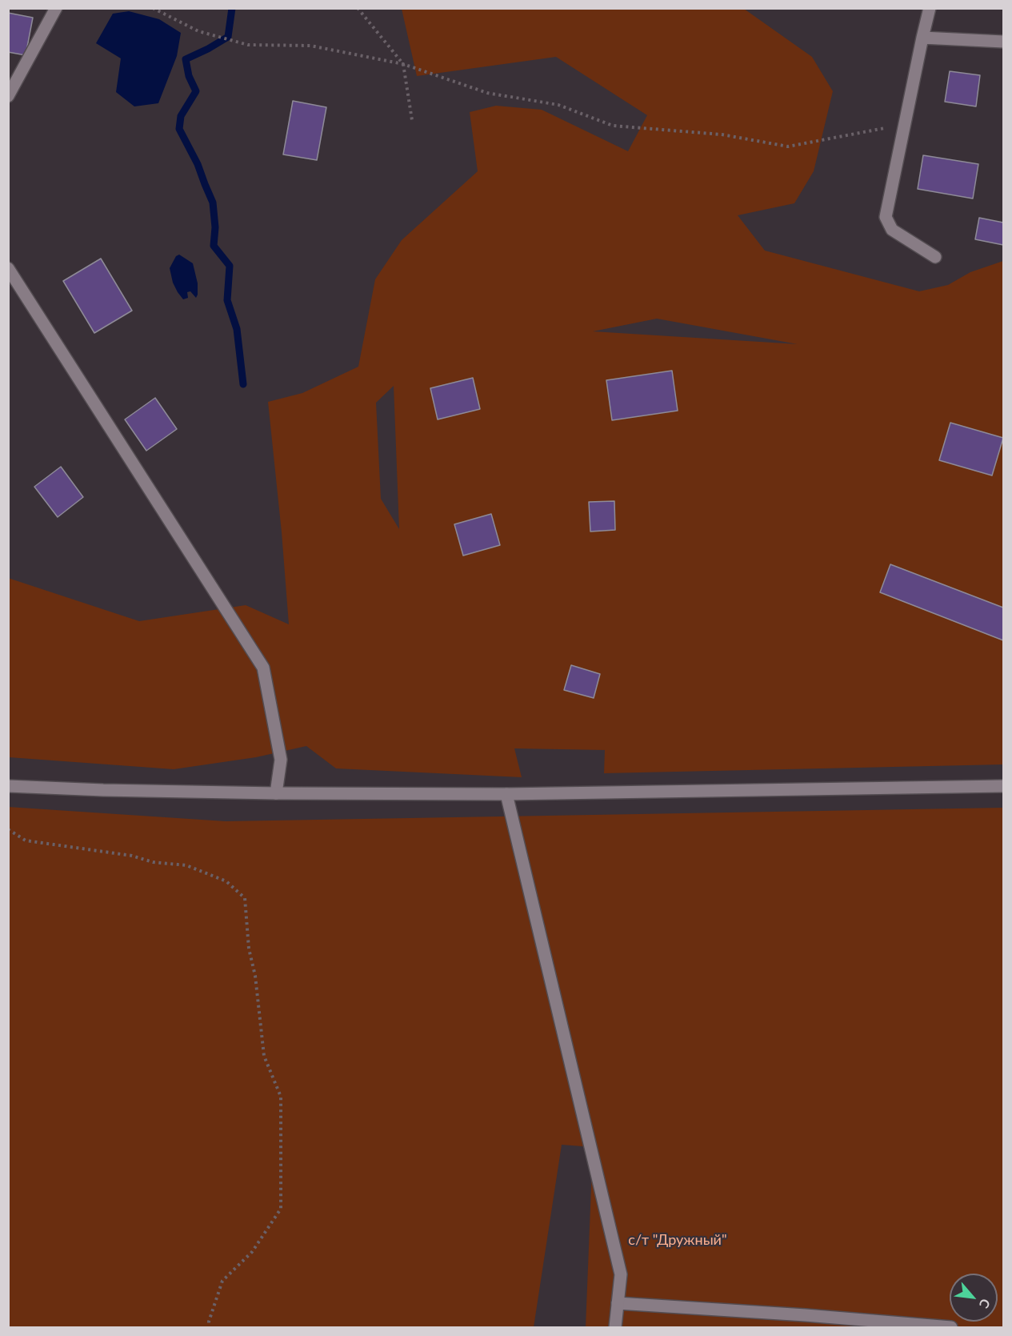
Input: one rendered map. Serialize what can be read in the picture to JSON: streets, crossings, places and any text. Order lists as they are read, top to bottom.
{
  "parks": ["с/т \"Дружный\""],
  "north": "bottom right"
}
